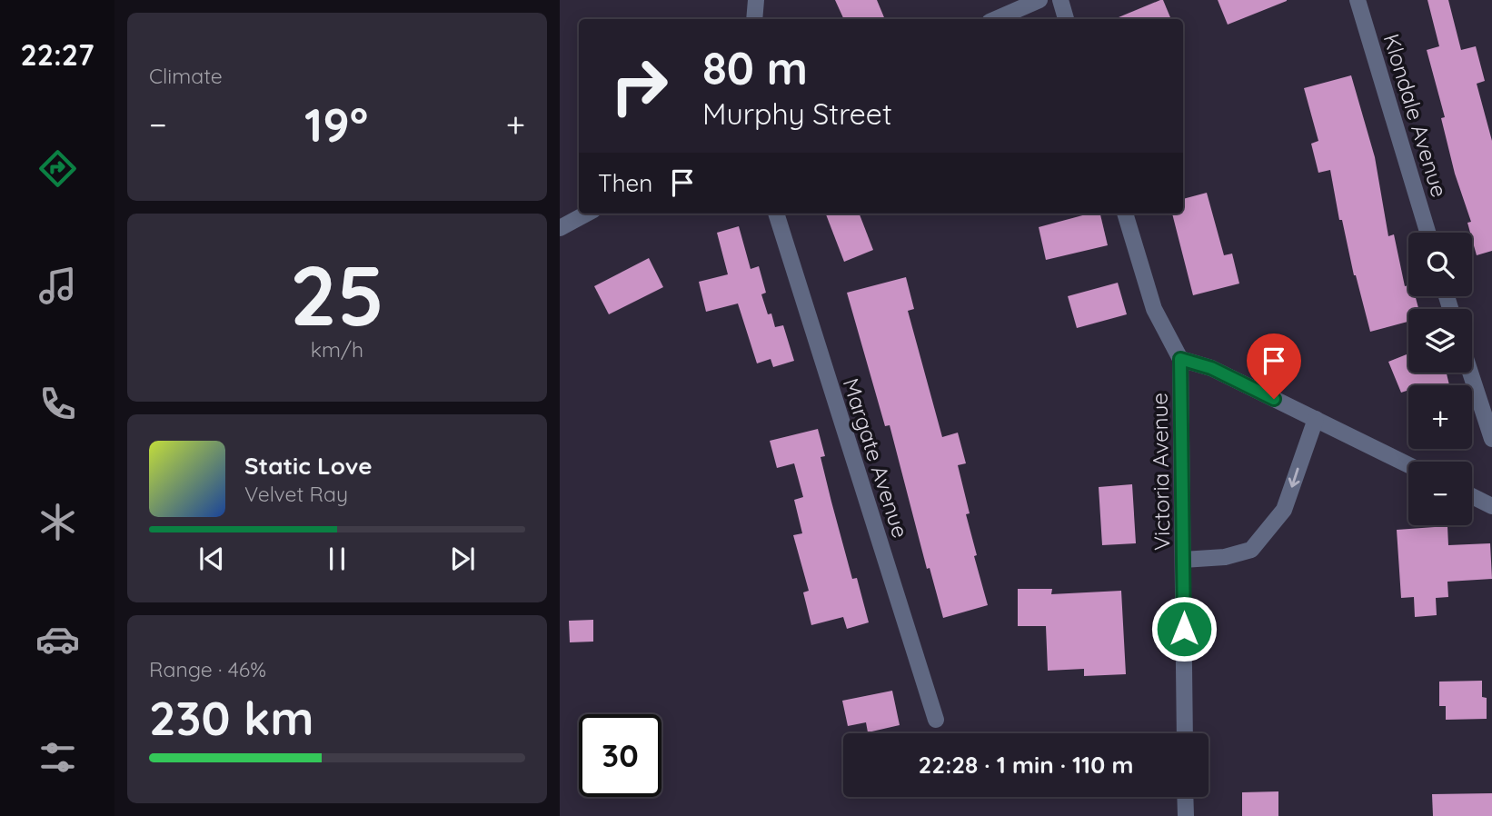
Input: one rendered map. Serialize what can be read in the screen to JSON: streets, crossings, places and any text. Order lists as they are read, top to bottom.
{
  "streets": {
    "street": ["Klondale Avenue", "Margate Avenue", "Victoria Avenue"]
  },
  "page": {
    "tabs": "22:27",
    "tile": [
      "Climate",
      ["25", "km/h"],
      ["Range · 46%", "230 km"]
    ],
    "turn": ["80 m", "Murphy Street"],
    "heat": ["−", "19°", "+"],
    "then": "Then",
    "map_buttons": ["+", "−"],
    "song": ["Static Love", "Velvet Ray"],
    "limit": "30",
    "trip": "22:28 · 1 min · 110 m"
  }
}
